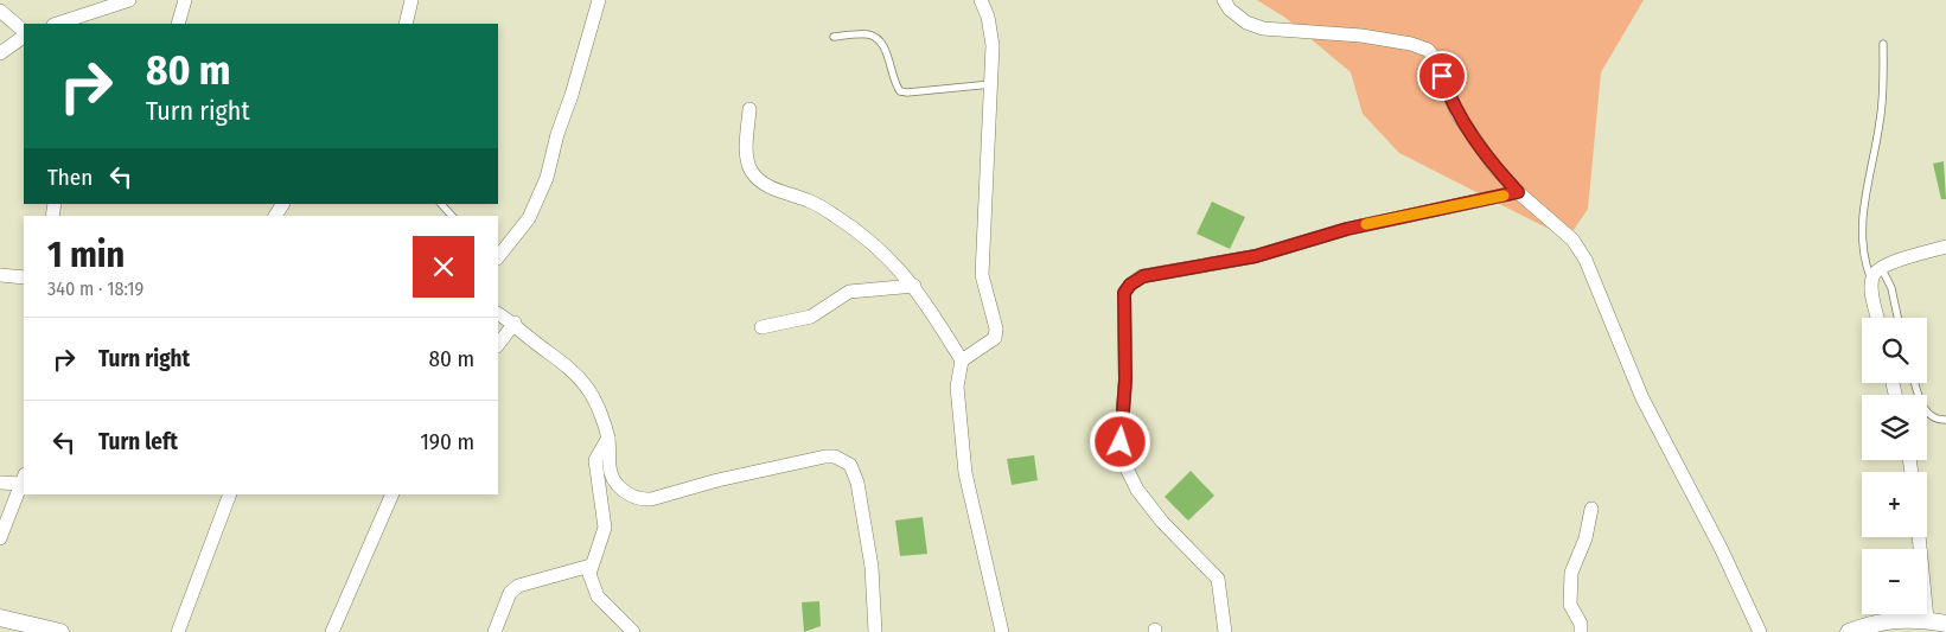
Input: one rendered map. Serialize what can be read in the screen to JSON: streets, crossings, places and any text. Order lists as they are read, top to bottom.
{
  "page": {
    "turn": ["80 m", "Turn right"],
    "then": "Then",
    "heading": ["1 min", "340 m · 18:19"],
    "list": [
      {
        "name": "Turn right",
        "value": "80 m"
      },
      {
        "name": "Turn left",
        "value": "190 m"
      }
    ],
    "map_buttons": ["+", "−"]
  }
}
